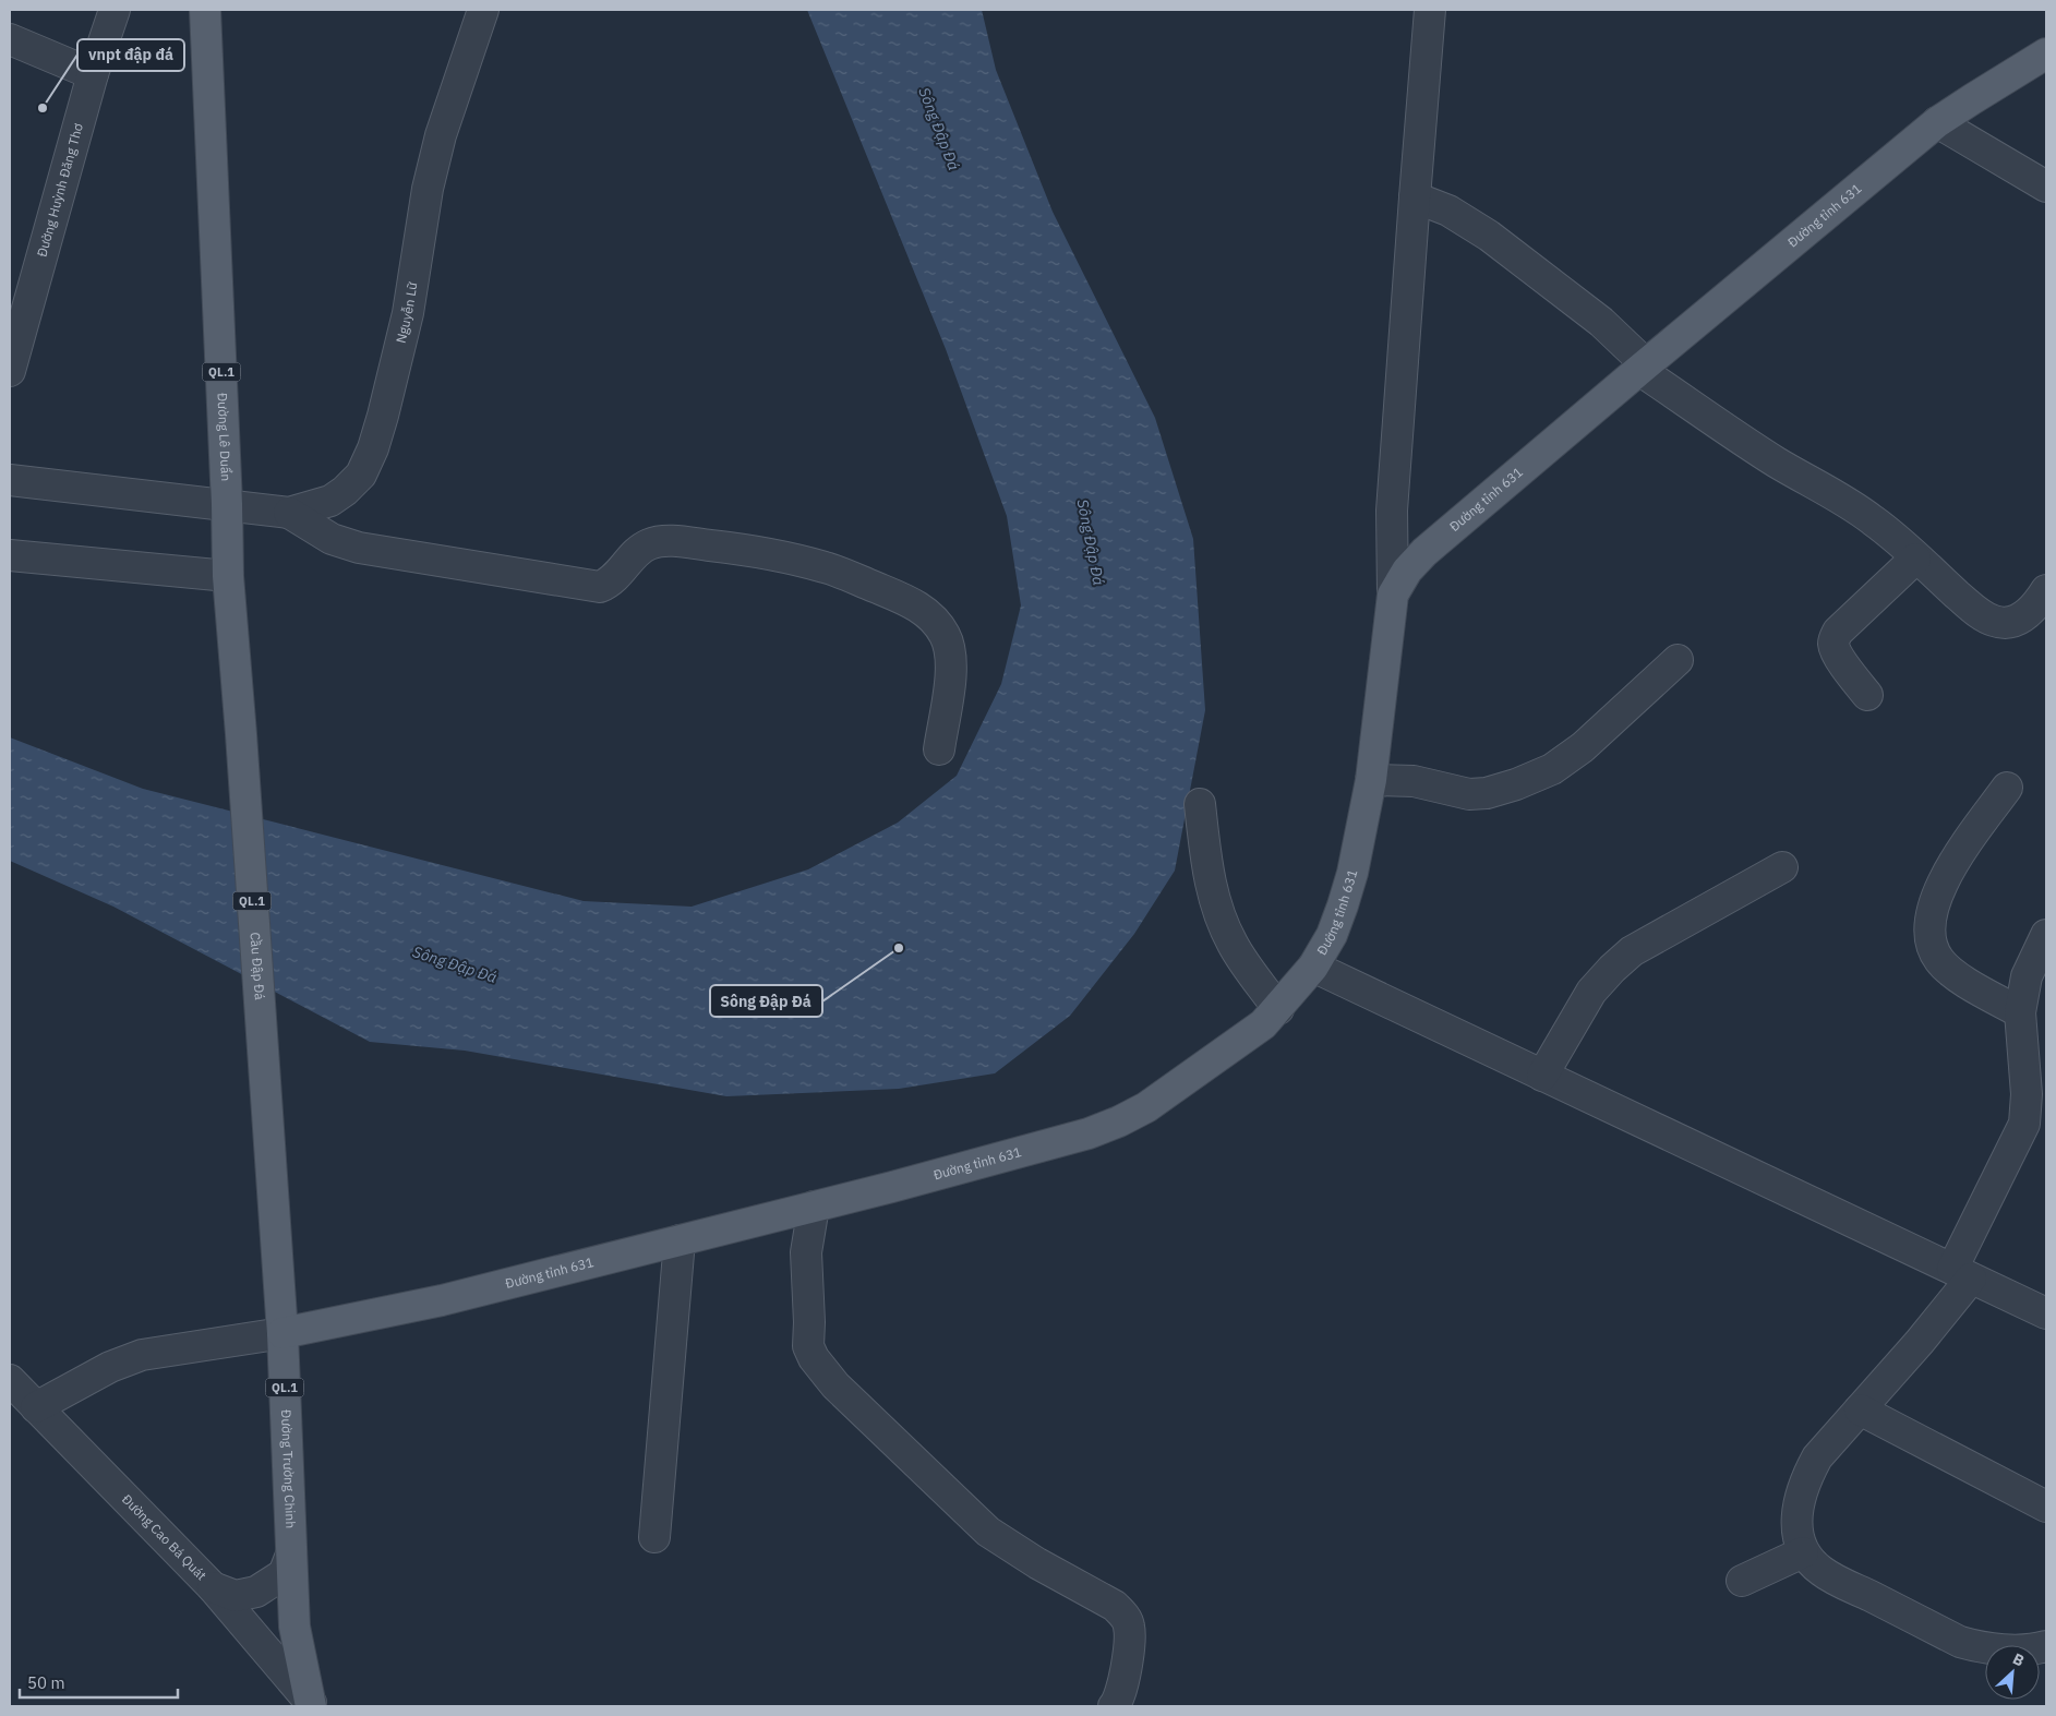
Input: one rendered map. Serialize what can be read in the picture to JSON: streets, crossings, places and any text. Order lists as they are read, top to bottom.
{
  "streets": {
    "main road": [
      "Đường tỉnh 631",
      "QL.1",
      "Đường Lê Duẩn",
      "Cầu Đập Đá",
      "Đường Trường Chinh"
    ],
    "street": ["Đường Huỳnh Đăng Thơ", "Nguyễn Lữ", "Đường Cao Bá Quát"]
  },
  "crossings": [
    ["Đường tỉnh 631", "Đường Trường Chinh"],
    ["Nguyễn Lữ", "Đường Lê Duẩn"],
    ["Đường Lê Duẩn", "Cầu Đập Đá"],
    ["Cầu Đập Đá", "Đường Trường Chinh"],
    ["Đường Trường Chinh", "Đường Cao Bá Quát"]
  ],
  "water": ["Sông Đập Đá"],
  "places": ["vnpt đập đá", "Sông Đập Đá"],
  "scale_bar": "50 m",
  "north": "top right"
}
